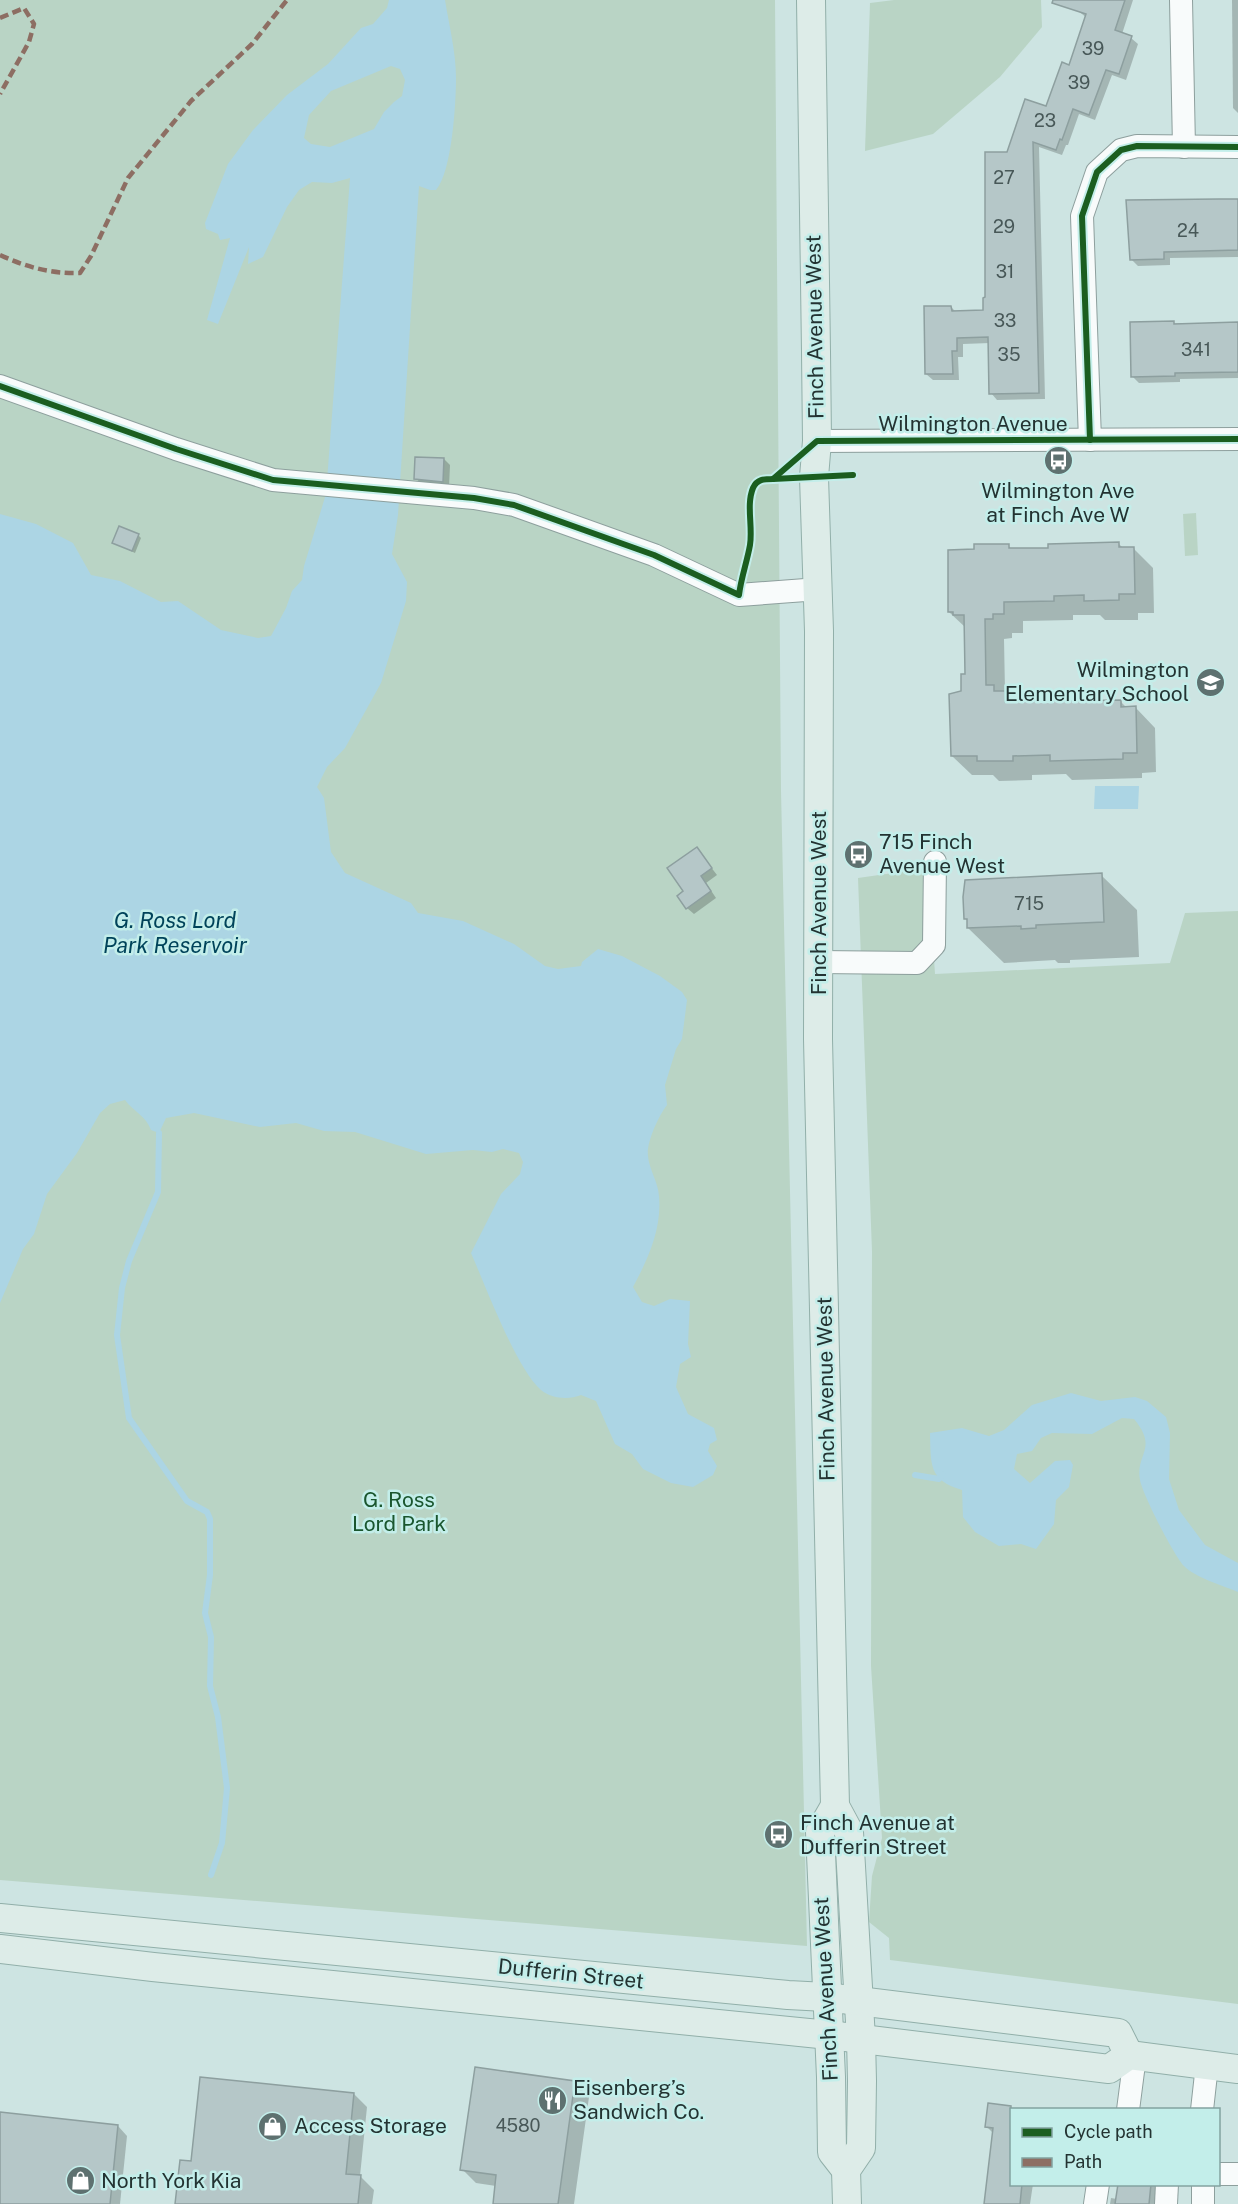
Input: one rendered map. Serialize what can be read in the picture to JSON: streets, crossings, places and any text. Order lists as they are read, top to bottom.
{
  "streets": {
    "main road": ["Finch Avenue West", "Dufferin Street"],
    "street": ["Wilmington Avenue"]
  },
  "crossings": [
    ["Finch Avenue West", "Wilmington Avenue"],
    ["Finch Avenue West", "Dufferin Street"]
  ],
  "water": ["G. Ross Lord Park Reservoir"],
  "parks": ["G. Ross Lord Park"],
  "places": {
    "bus stop": ["Wilmington Ave at Finch Ave W", "715 Finch Avenue West", "Finch Avenue at Dufferin Street"],
    "school or university": ["Wilmington Elementary School"],
    "restaurant": ["Eisenberg’s Sandwich Co."],
    "shop": ["Access Storage", "North York Kia"]
  },
  "house_numbers": [
    "39",
    "39",
    "23",
    "27",
    "29",
    "24",
    "31",
    "33",
    "341",
    "35",
    "715",
    "4580"
  ],
  "legend": ["Cycle path", "Path"]
}
